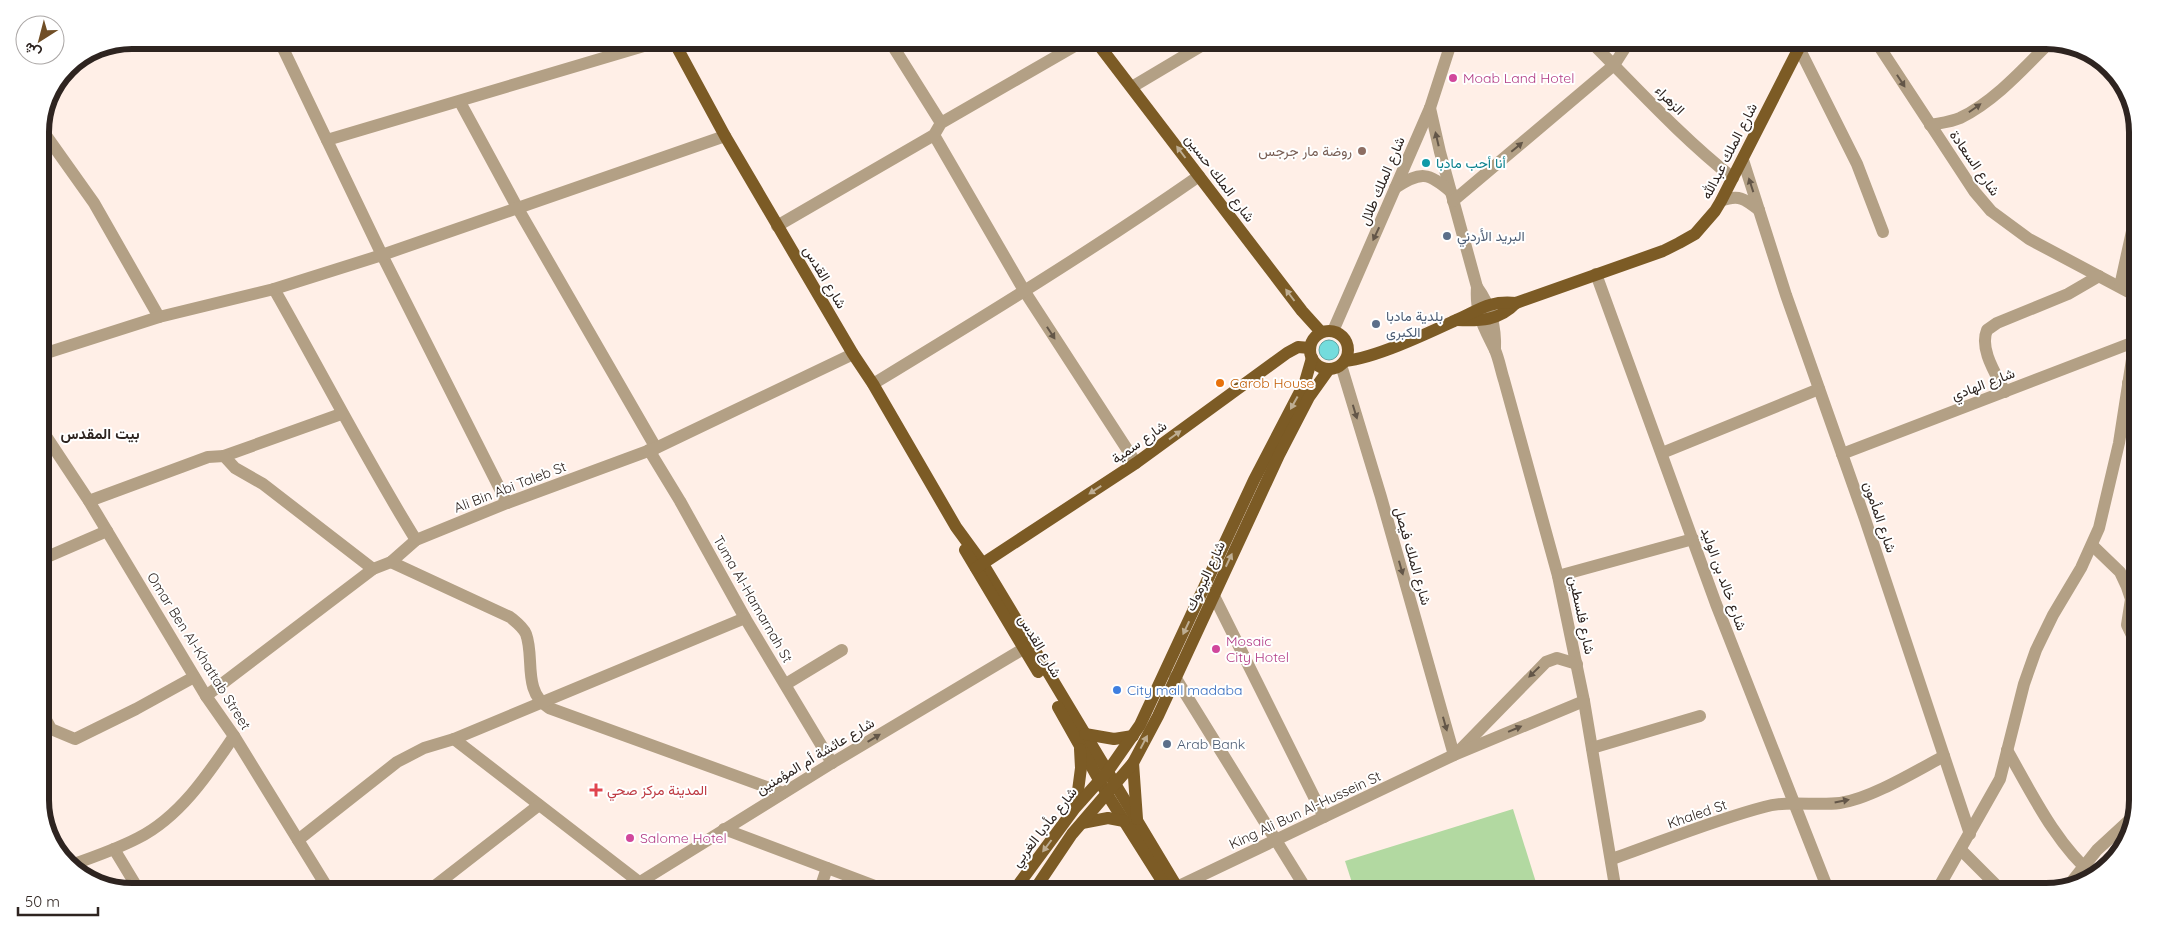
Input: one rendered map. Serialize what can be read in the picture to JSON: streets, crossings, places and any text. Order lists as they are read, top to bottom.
{
  "streets": {
    "main road": [
      "شارع الملك عبدالله",
      "شارع الملك حسين",
      "شارع القدس",
      "شارع سمية",
      "شارع اليرموك",
      "شارع مأدبا الغربي"
    ],
    "street": [
      "الزهراء",
      "شارع السعادة",
      "شارع الملك طلال",
      "شارع الهادي",
      "Ali Bin Abi Taleb St",
      "شارع المأمون",
      "شارع الملك فيصل",
      "شارع خالد بن الوليد",
      "Tuma Al-Hamarnah St",
      "شارع فلسطين",
      "Omar Ben Al-Khattab Street",
      "شارع عائشة أم المؤمنين",
      "King Ali Bun Al-Hussein St",
      "Khaled St"
    ]
  },
  "crossings": [
    ["الزهراء", "شارع الملك عبدالله"],
    ["شارع الملك عبدالله", "شارع الملك حسين"],
    ["شارع الملك عبدالله", "شارع الملك طلال"],
    ["شارع الملك عبدالله", "شارع سمية"],
    ["شارع الملك عبدالله", "شارع المأمون"],
    ["شارع الملك عبدالله", "شارع الملك فيصل"],
    ["شارع الملك عبدالله", "شارع اليرموك"],
    ["شارع الملك عبدالله", "شارع خالد بن الوليد"],
    ["شارع الملك عبدالله", "شارع فلسطين"],
    ["شارع الملك حسين", "شارع الملك طلال"],
    ["شارع الملك حسين", "شارع سمية"],
    ["شارع الملك حسين", "شارع الملك فيصل"],
    ["شارع الملك حسين", "شارع اليرموك"],
    ["شارع الملك طلال", "شارع سمية"],
    ["شارع الملك طلال", "شارع الملك فيصل"],
    ["شارع الملك طلال", "شارع اليرموك"],
    ["شارع الملك طلال", "شارع فلسطين"],
    ["شارع القدس", "شارع سمية"],
    ["شارع القدس", "Ali Bin Abi Taleb St"],
    ["شارع القدس", "شارع اليرموك"],
    ["شارع القدس", "شارع عائشة أم المؤمنين"],
    ["شارع القدس", "شارع مأدبا الغربي"],
    ["شارع الهادي", "شارع المأمون"],
    ["شارع سمية", "شارع الملك فيصل"],
    ["شارع سمية", "شارع اليرموك"],
    ["Ali Bin Abi Taleb St", "Tuma Al-Hamarnah St"],
    ["Ali Bin Abi Taleb St", "Omar Ben Al-Khattab Street"],
    ["شارع المأمون", "Khaled St"],
    ["شارع الملك فيصل", "شارع اليرموك"],
    ["شارع الملك فيصل", "King Ali Bun Al-Hussein St"],
    ["شارع اليرموك", "شارع مأدبا الغربي"],
    ["شارع خالد بن الوليد", "Khaled St"],
    ["Tuma Al-Hamarnah St", "شارع عائشة أم المؤمنين"],
    ["شارع فلسطين", "King Ali Bun Al-Hussein St"],
    ["شارع فلسطين", "Khaled St"]
  ],
  "one_way": [
    "شارع الملك حسين",
    "شارع الملك طلال",
    "شارع الملك فيصل",
    "شارع عائشة أم المؤمنين",
    "Khaled St"
  ],
  "districts": ["بيت المقدس"],
  "places": {
    "other": [
      "Moab Land Hotel",
      "روضة مار جرجس",
      "أنا أحب مادبا",
      "البريد الأردني",
      "بلدية مادبا الكبرى",
      "Carob House",
      "Mosaic City Hotel",
      "City mall madaba",
      "Arab Bank",
      "Salome Hotel"
    ],
    "health": ["المدينة مركز صحي"]
  },
  "scale_bar": "50 m",
  "north": "bottom left"
}
